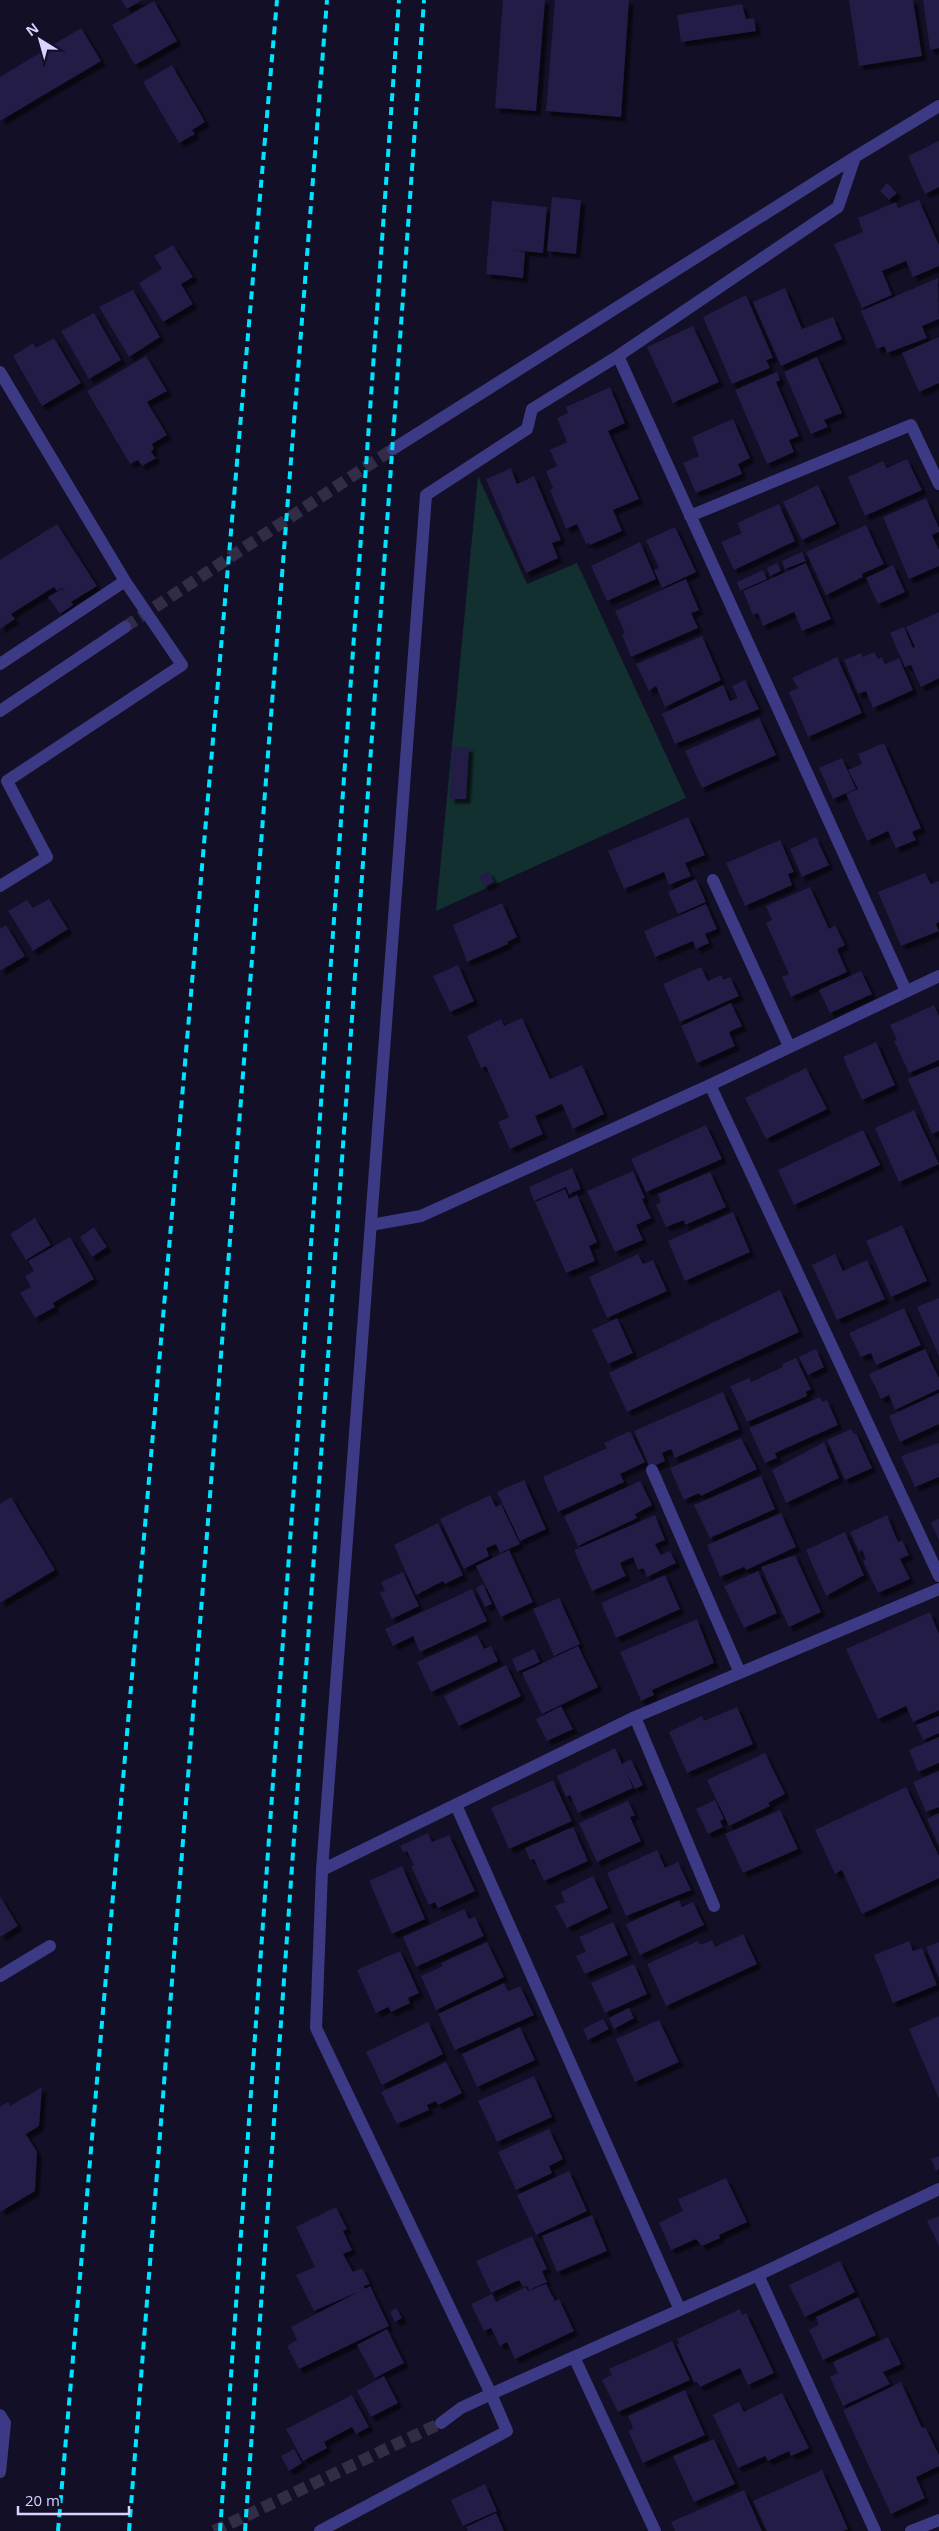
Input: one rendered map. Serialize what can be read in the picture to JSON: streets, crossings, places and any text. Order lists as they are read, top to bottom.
{
  "scale_bar": "20 m",
  "north": "top left"
}
